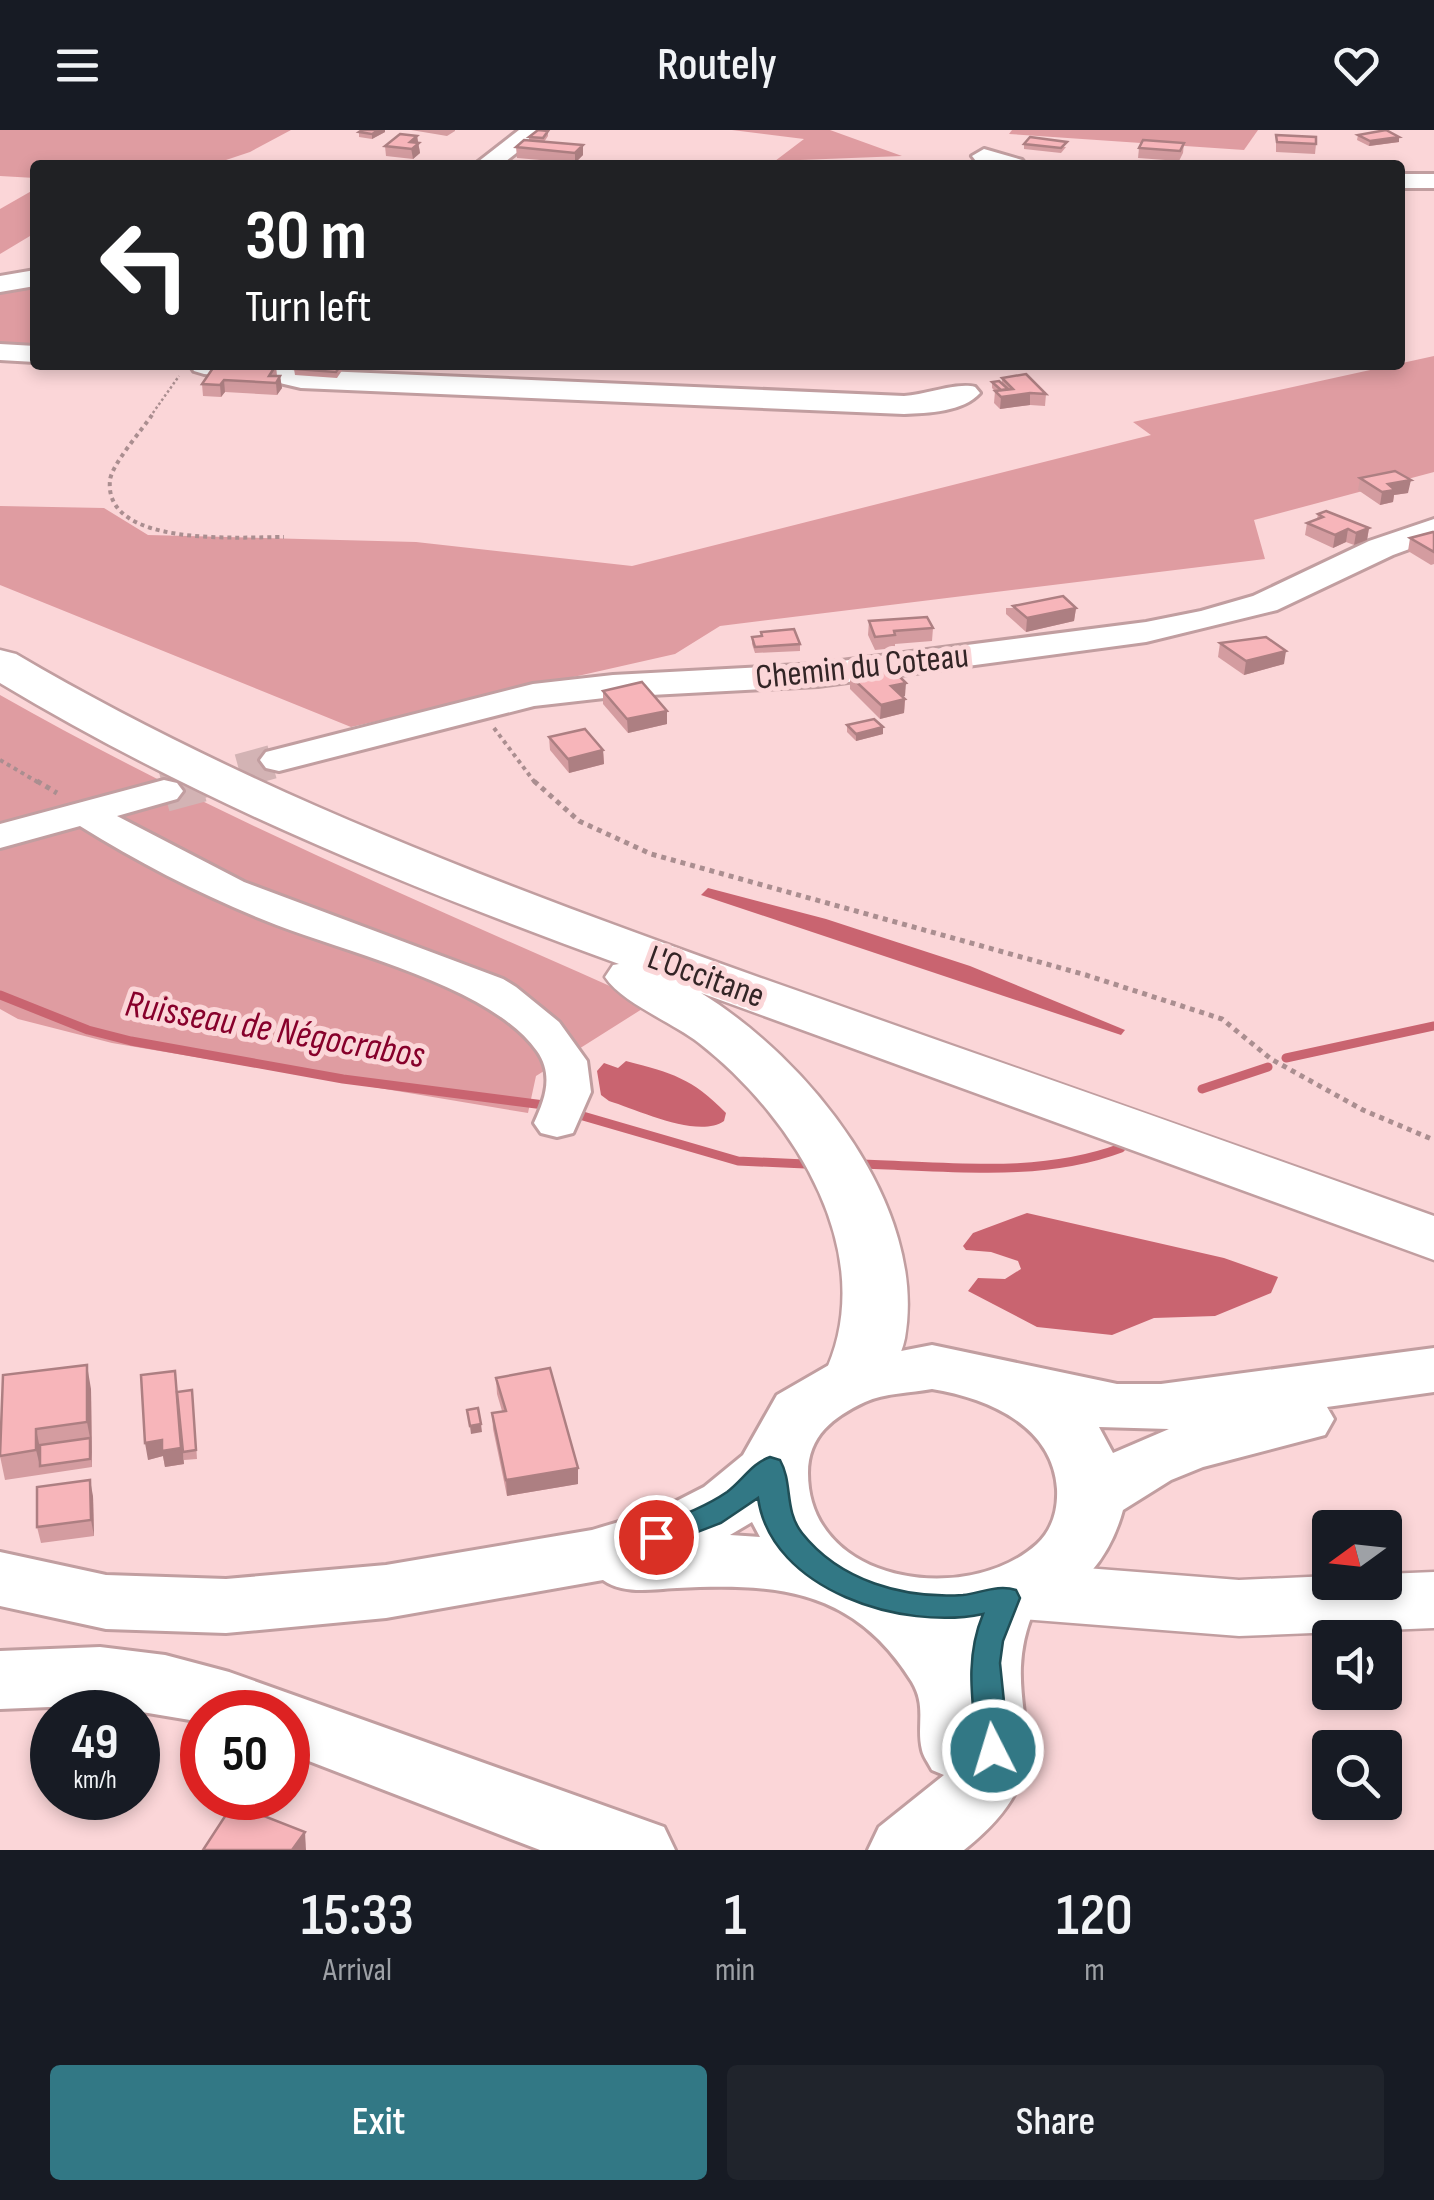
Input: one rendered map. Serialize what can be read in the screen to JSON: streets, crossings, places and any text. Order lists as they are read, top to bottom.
{
  "streets": {
    "highway": ["L'Occitane"],
    "street": ["Chemin du Coteau"]
  },
  "water": ["Ruisseau de Négocrabos"],
  "north": "left",
  "page": {
    "header": "Routely",
    "turn": ["30 m", "Turn left"],
    "speed": "49 km/h",
    "limit": "50",
    "eta": [
      "15:33",
      "Arrival",
      "1",
      "min",
      "120",
      "m"
    ],
    "buttons": ["Exit", "Share"]
  }
}
